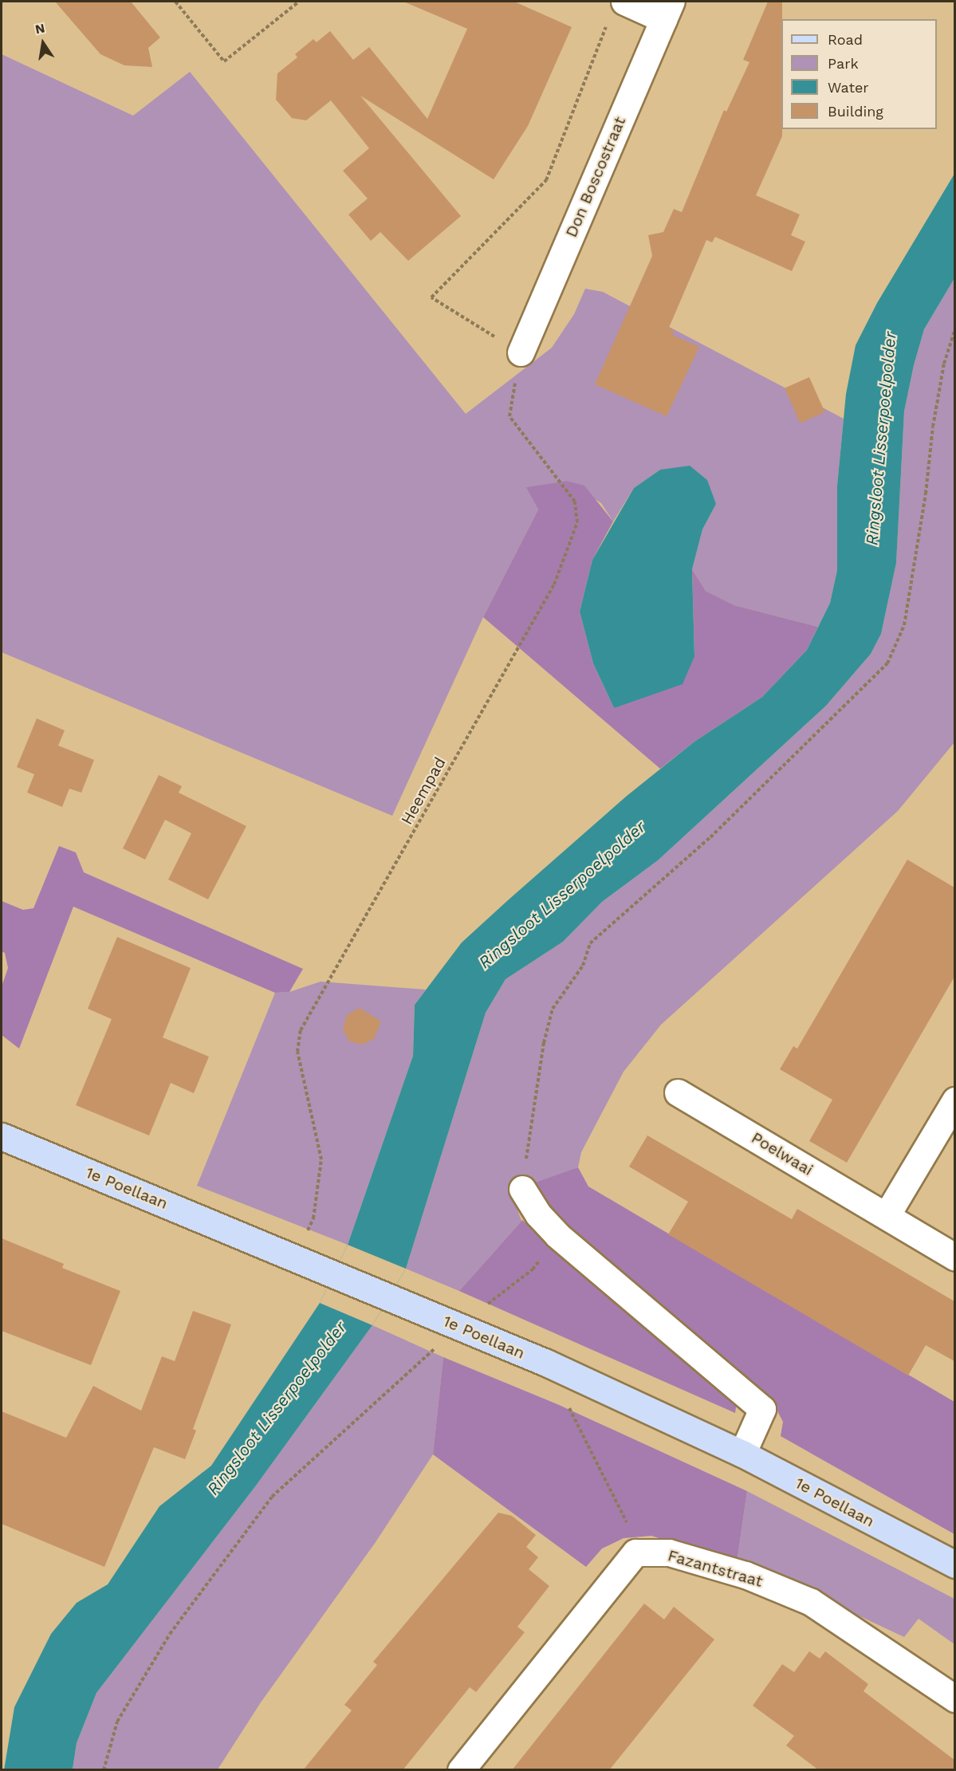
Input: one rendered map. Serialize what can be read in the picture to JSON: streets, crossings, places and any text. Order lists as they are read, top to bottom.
{
  "streets": {
    "street": [
      "Don Boscostraat",
      "Poelwaai",
      "1e Poellaan",
      "Fazantstraat"
    ],
    "path": ["Heempad"]
  },
  "crossings": [
    ["Don Boscostraat", "Heempad"],
    ["Heempad", "1e Poellaan"]
  ],
  "water": ["Ringsloot Lisserpoelpolder"],
  "legend": [
    "Road",
    "Park",
    "Water",
    "Building"
  ],
  "north": "top"
}
